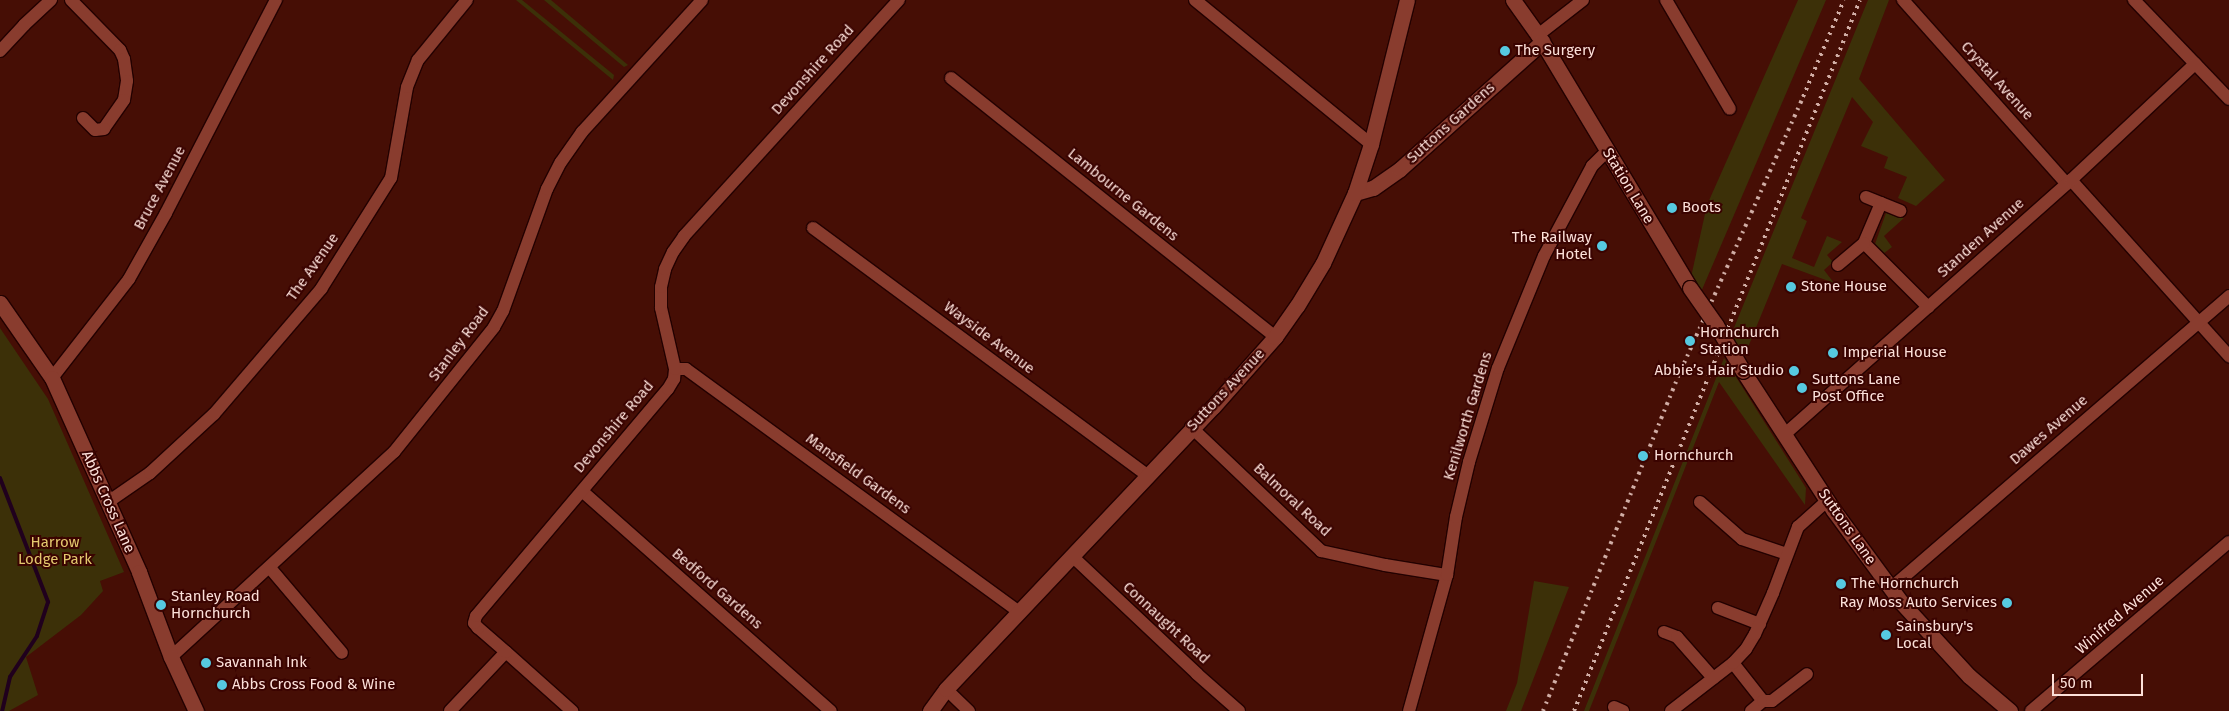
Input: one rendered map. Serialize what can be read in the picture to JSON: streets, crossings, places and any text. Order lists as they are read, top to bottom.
{
  "streets": {
    "street": [
      "Devonshire Road",
      "Crystal Avenue",
      "Suttons Gardens",
      "Station Lane",
      "Bruce Avenue",
      "Lambourne Gardens",
      "Standen Avenue",
      "The Avenue",
      "Wayside Avenue",
      "Stanley Road",
      "Suttons Avenue",
      "Kenilworth Gardens",
      "Dawes Avenue",
      "Mansfield Gardens",
      "Balmoral Road",
      "Abbs Cross Lane",
      "Suttons Lane",
      "Bedford Gardens",
      "Winifred Avenue",
      "Connaught Road"
    ]
  },
  "crossings": [
    ["Devonshire Road", "Mansfield Gardens"],
    ["Devonshire Road", "Bedford Gardens"],
    ["Crystal Avenue", "Standen Avenue"],
    ["Crystal Avenue", "Dawes Avenue"],
    ["Suttons Gardens", "Station Lane"],
    ["Suttons Gardens", "Suttons Avenue"],
    ["Station Lane", "Kenilworth Gardens"],
    ["Station Lane", "Suttons Lane"],
    ["Bruce Avenue", "Abbs Cross Lane"],
    ["Lambourne Gardens", "Suttons Avenue"],
    ["Standen Avenue", "Suttons Lane"],
    ["The Avenue", "Abbs Cross Lane"],
    ["Wayside Avenue", "Suttons Avenue"],
    ["Stanley Road", "Abbs Cross Lane"],
    ["Suttons Avenue", "Mansfield Gardens"],
    ["Suttons Avenue", "Balmoral Road"],
    ["Suttons Avenue", "Connaught Road"],
    ["Kenilworth Gardens", "Balmoral Road"],
    ["Dawes Avenue", "Suttons Lane"]
  ],
  "parks": ["Harrow Lodge Park"],
  "places": [
    "The Surgery",
    "Boots",
    "The Railway Hotel",
    "Stone House",
    "Hornchurch Station",
    "Imperial House",
    "Abbie’s Hair Studio",
    "Suttons Lane Post Office",
    "Hornchurch",
    "The Hornchurch",
    "Ray Moss Auto Services",
    "Stanley Road Hornchurch",
    "Sainsbury's Local",
    "Savannah Ink",
    "Abbs Cross Food & Wine"
  ],
  "scale_bar": "50 m"
}
